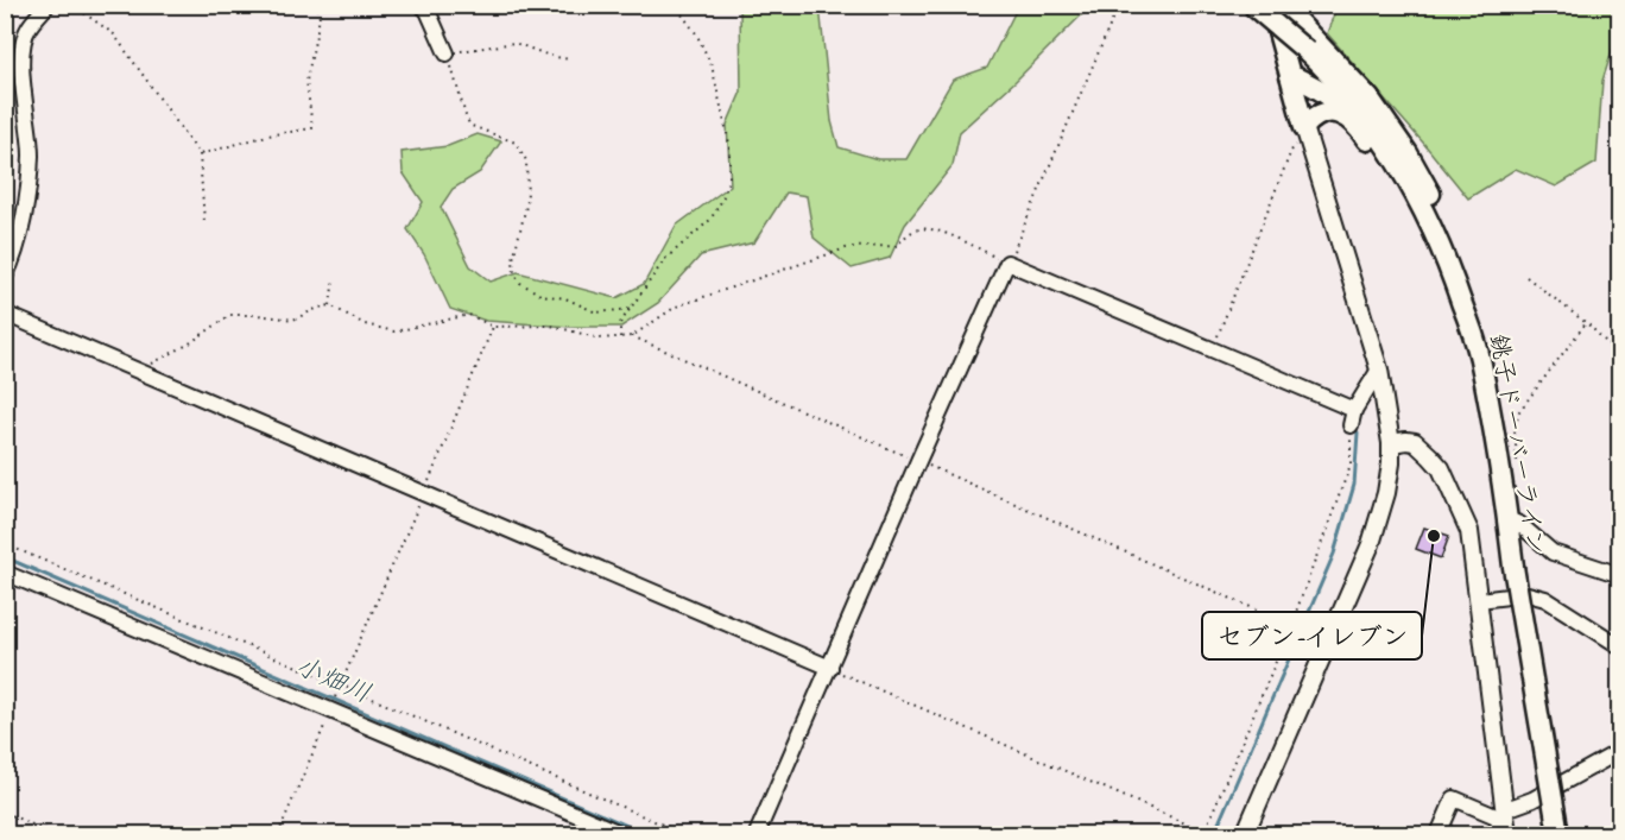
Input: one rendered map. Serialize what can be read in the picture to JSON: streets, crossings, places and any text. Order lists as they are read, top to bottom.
{
  "streets": {
    "main road": ["銚子ドーバーライン"]
  },
  "water": ["小畑川"],
  "places": ["セブン-イレブン"]
}
